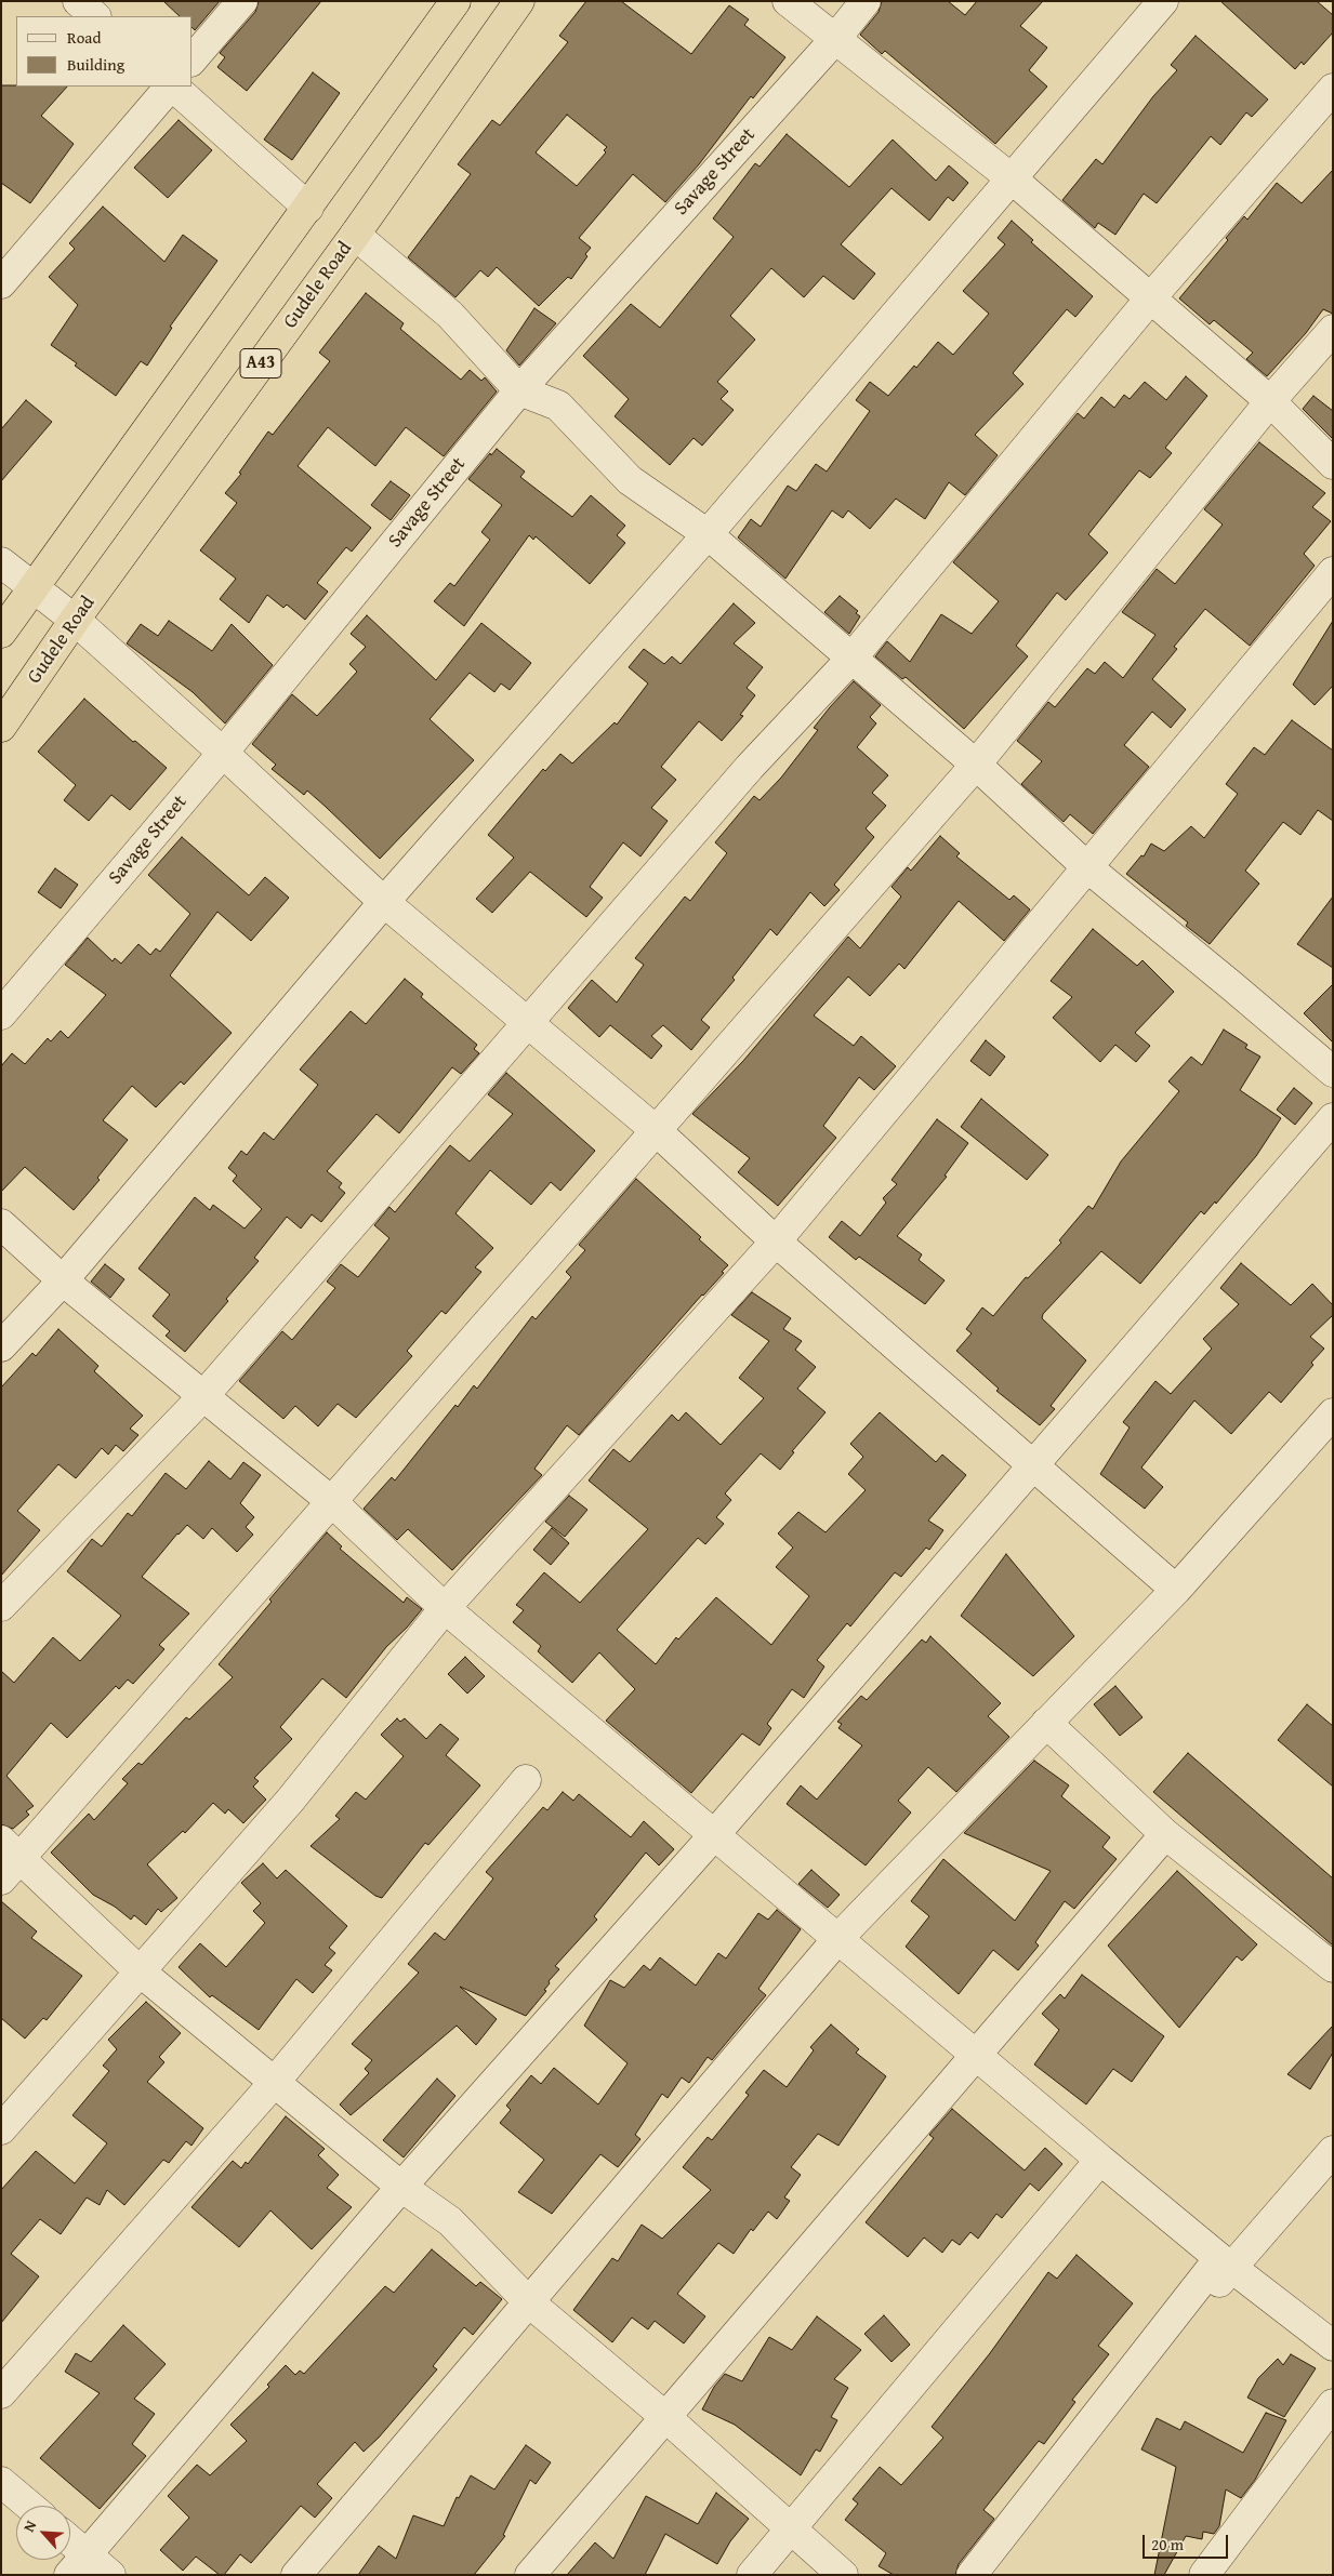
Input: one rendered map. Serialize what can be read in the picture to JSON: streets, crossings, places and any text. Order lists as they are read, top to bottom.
{
  "streets": {
    "highway": ["Gudele Road", "A43"],
    "street": ["Savage Street"]
  },
  "legend": ["Road", "Building"],
  "scale_bar": "20 m",
  "north": "top left"
}
